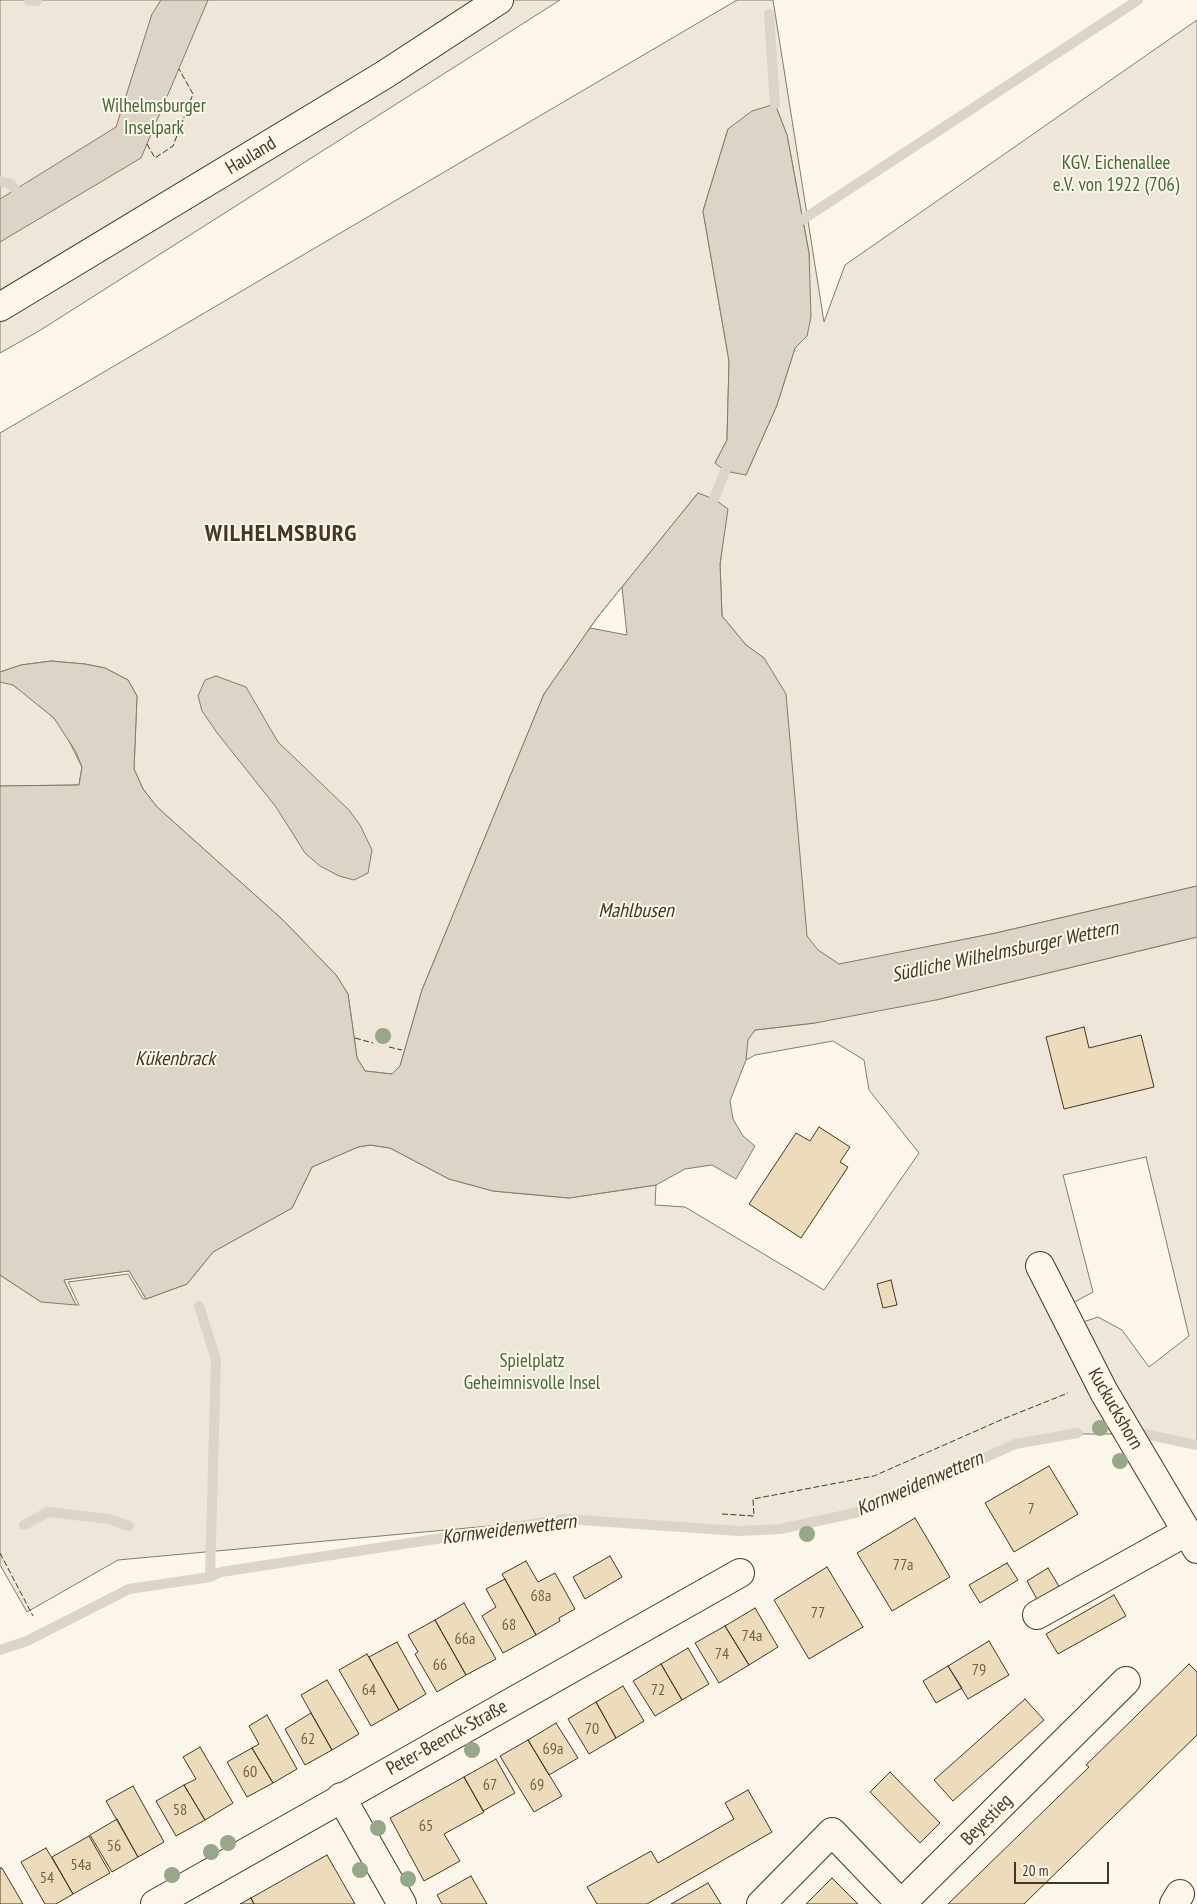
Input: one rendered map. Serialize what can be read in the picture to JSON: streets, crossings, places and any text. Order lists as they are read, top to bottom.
{
  "streets": {
    "street": [
      "Hauland",
      "Kuckuckshorn",
      "Peter-Beenck-Straße",
      "Beyestieg"
    ]
  },
  "districts": ["WILHELMSBURG"],
  "water": [
    "Mahlbusen",
    "Südliche Wilhelmsburger Wettern",
    "Kükenbrack",
    "Kornweidenwettern"
  ],
  "parks": ["Wilhelmsburger Inselpark", "KGV. Eichenallee e.V. von 1922 (706)", "Spielplatz Geheimnisvolle Insel"],
  "house_numbers": [
    "7",
    "77a",
    "68a",
    "77",
    "68",
    "74a",
    "66a",
    "74",
    "66",
    "79",
    "64",
    "72",
    "70",
    "62",
    "69a",
    "60",
    "67",
    "69",
    "58",
    "65",
    "56",
    "54a",
    "54"
  ],
  "scale_bar": "20 m"
}
